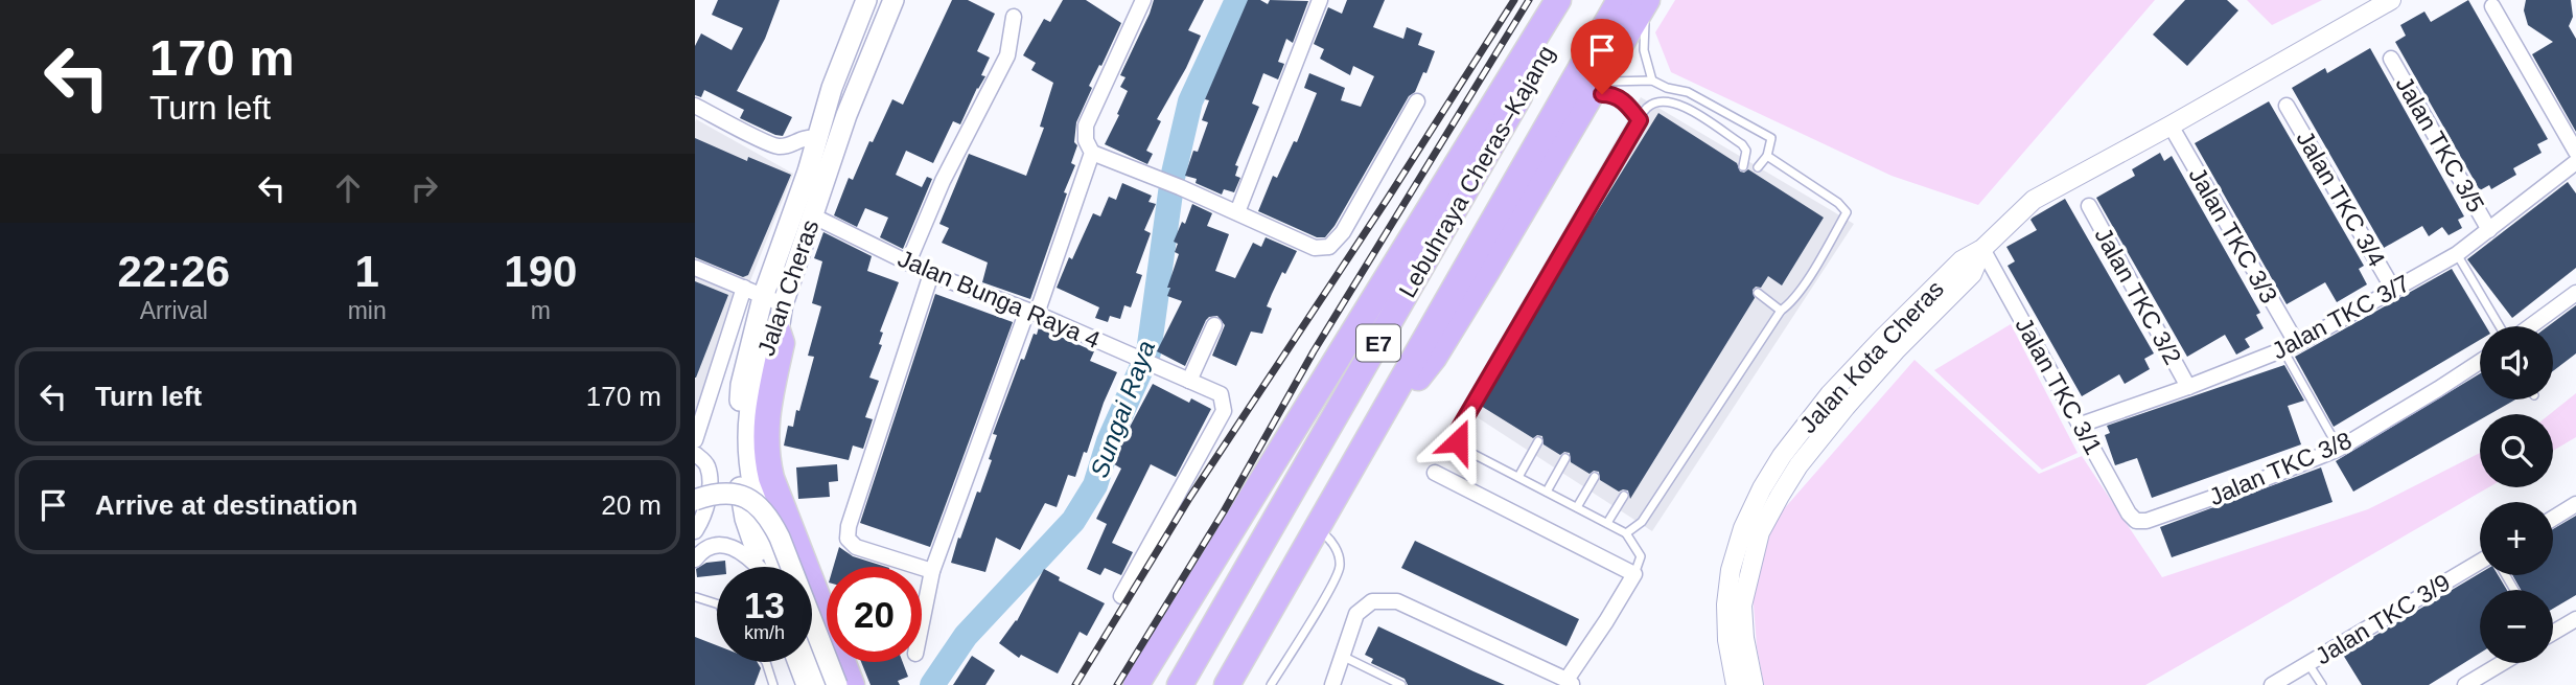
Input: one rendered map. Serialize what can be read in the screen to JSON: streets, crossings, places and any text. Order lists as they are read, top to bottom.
{
  "streets": {
    "highway": ["Lebuhraya Cheras–Kajang", "E7"],
    "main road": ["Jalan Cheras"],
    "street": [
      "Jalan TKC 3/5",
      "Jalan TKC 3/4",
      "Jalan TKC 3/3",
      "Jalan TKC 3/2",
      "Jalan Bunga Raya 4",
      "Jalan TKC 3/7",
      "Jalan Kota Cheras",
      "Jalan TKC 3/1",
      "Jalan TKC 3/8",
      "Jalan TKC 3/9"
    ]
  },
  "crossings": [
    ["Jalan TKC 3/5", "Jalan TKC 3/7"],
    ["Jalan TKC 3/4", "Jalan TKC 3/7"],
    ["Jalan TKC 3/3", "Jalan TKC 3/7"],
    ["Jalan TKC 3/3", "Jalan Kota Cheras"],
    ["Jalan Cheras", "Jalan Bunga Raya 4"],
    ["Jalan TKC 3/2", "Jalan TKC 3/7"],
    ["Jalan TKC 3/7", "Jalan TKC 3/1"],
    ["Jalan Kota Cheras", "Jalan TKC 3/1"],
    ["Jalan TKC 3/1", "Jalan TKC 3/8"]
  ],
  "water": ["Sungai Raya"],
  "page": {
    "turn": ["170 m", "Turn left"],
    "eta": [
      "22:26",
      "Arrival",
      "1",
      "min",
      "190",
      "m"
    ],
    "map_buttons": ["+", "−"],
    "list": [
      {
        "name": "Turn left",
        "value": "170 m"
      },
      {
        "name": "Arrive at destination",
        "value": "20 m"
      }
    ],
    "speed": "13 km/h",
    "limit": "20"
  }
}
